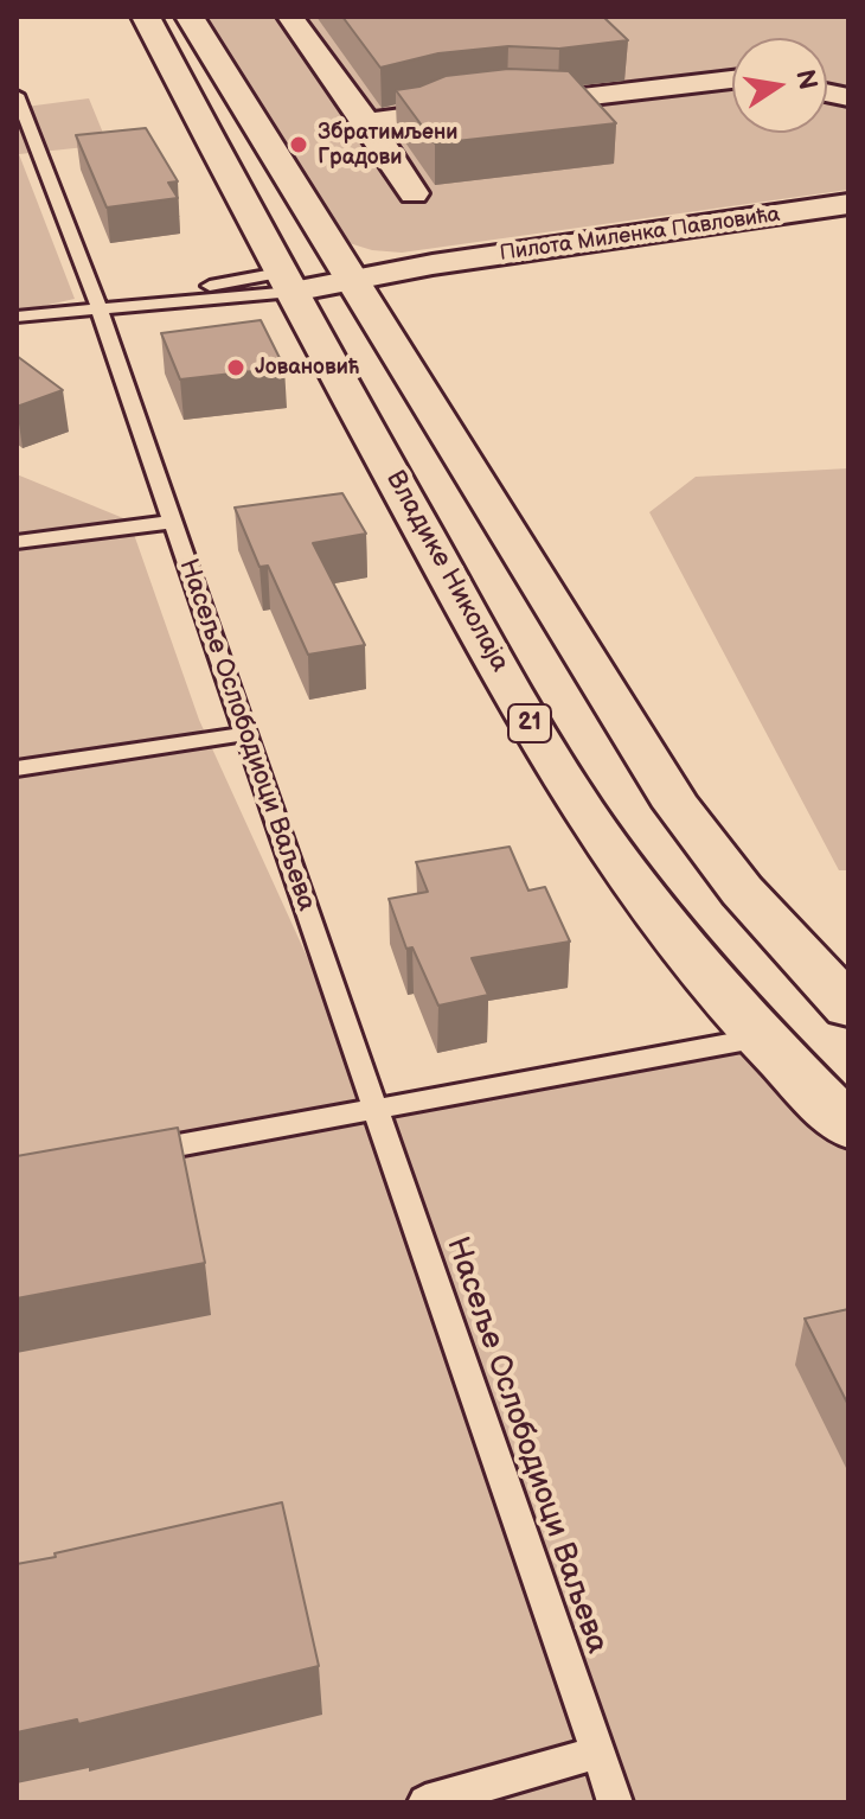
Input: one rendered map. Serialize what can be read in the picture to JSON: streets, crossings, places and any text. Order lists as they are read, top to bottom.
{
  "streets": {
    "main road": ["Владике Николаја", "21"],
    "street": ["Пилота Миленка Павловића"],
    "lane": ["Насеље Ослободиоци Ваљева"]
  },
  "crossings": [
    ["Пилота Миленка Павловића", "Владике Николаја"]
  ],
  "places": ["Збратимљени Градови", "Јовановић"],
  "north": "right"
}
